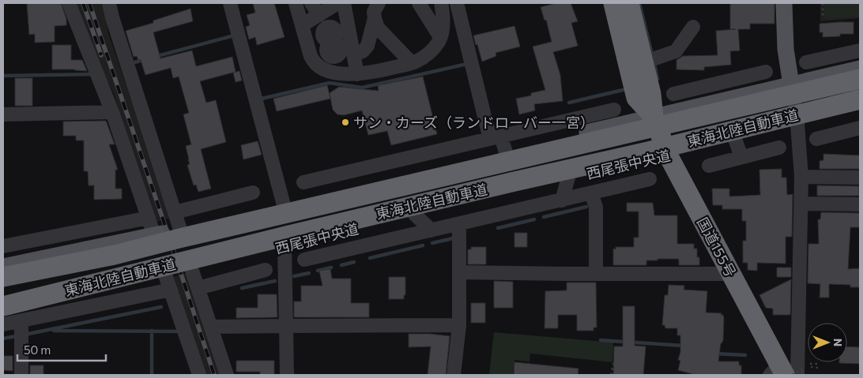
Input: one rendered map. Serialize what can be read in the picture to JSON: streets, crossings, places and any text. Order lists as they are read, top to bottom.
{
  "streets": {
    "highway": ["東海北陸自動車道", "国道155号"],
    "main road": ["西尾張中央道"]
  },
  "crossings": [
    ["東海北陸自動車道", "西尾張中央道"],
    ["西尾張中央道", "国道155号"]
  ],
  "places": ["サン・カーズ（ランドローバー一宮）"],
  "scale_bar": "50 m",
  "north": "right"
}
